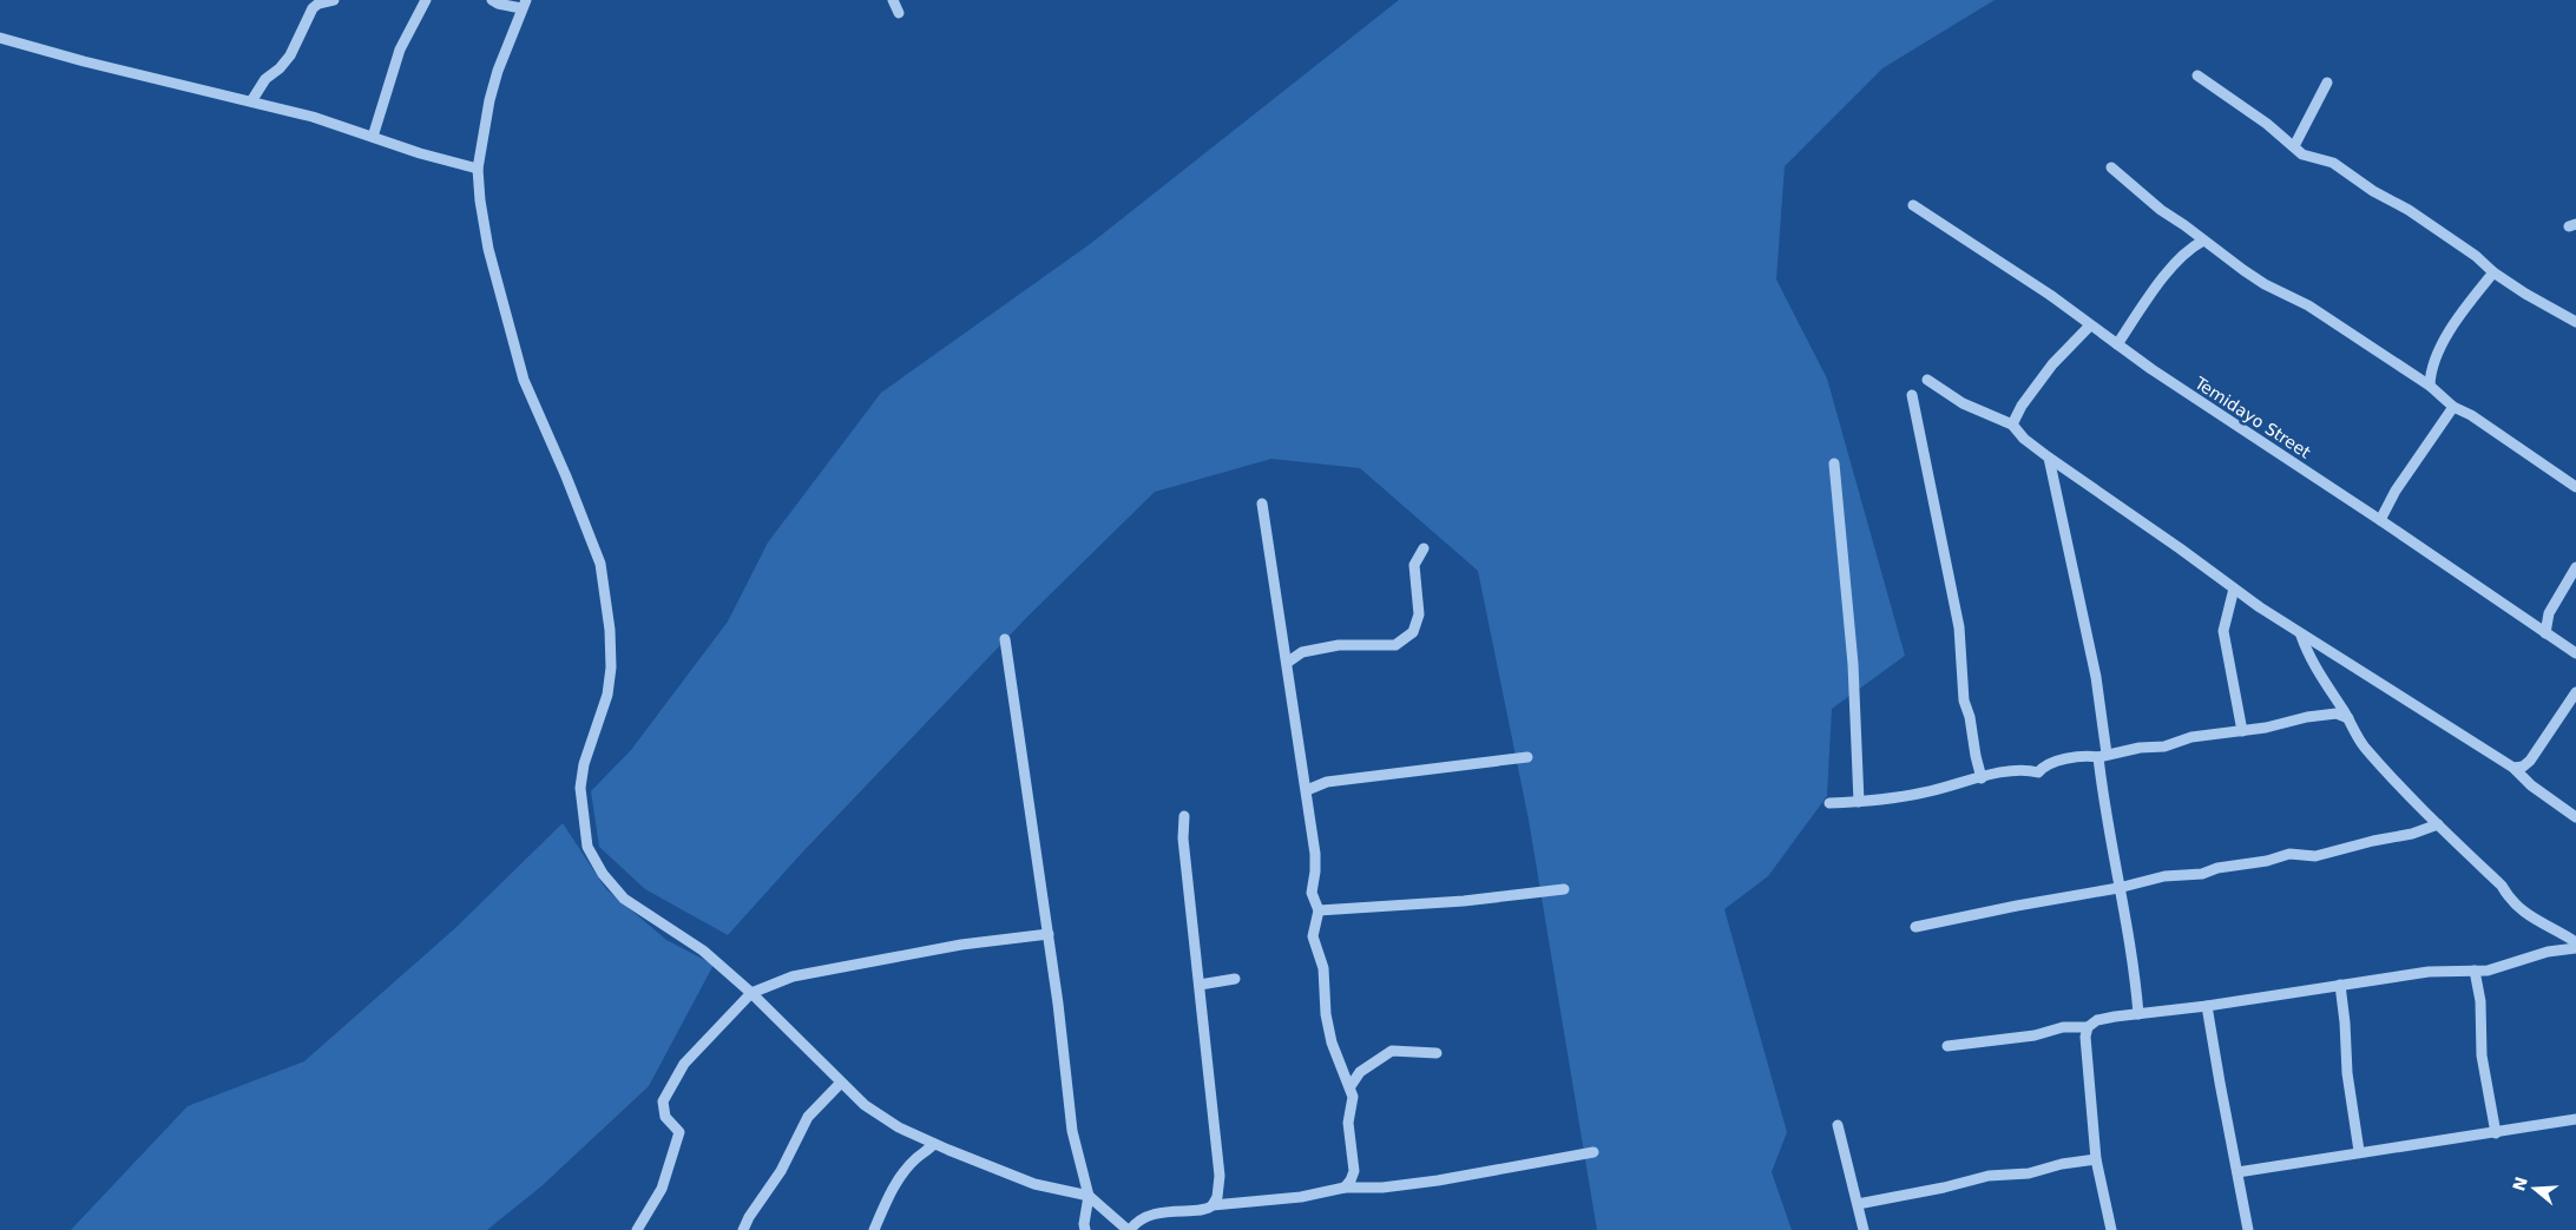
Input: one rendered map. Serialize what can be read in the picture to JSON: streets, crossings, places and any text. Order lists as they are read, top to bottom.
{
  "streets": {
    "street": ["Temidayo Street"]
  },
  "north": "left"
}
